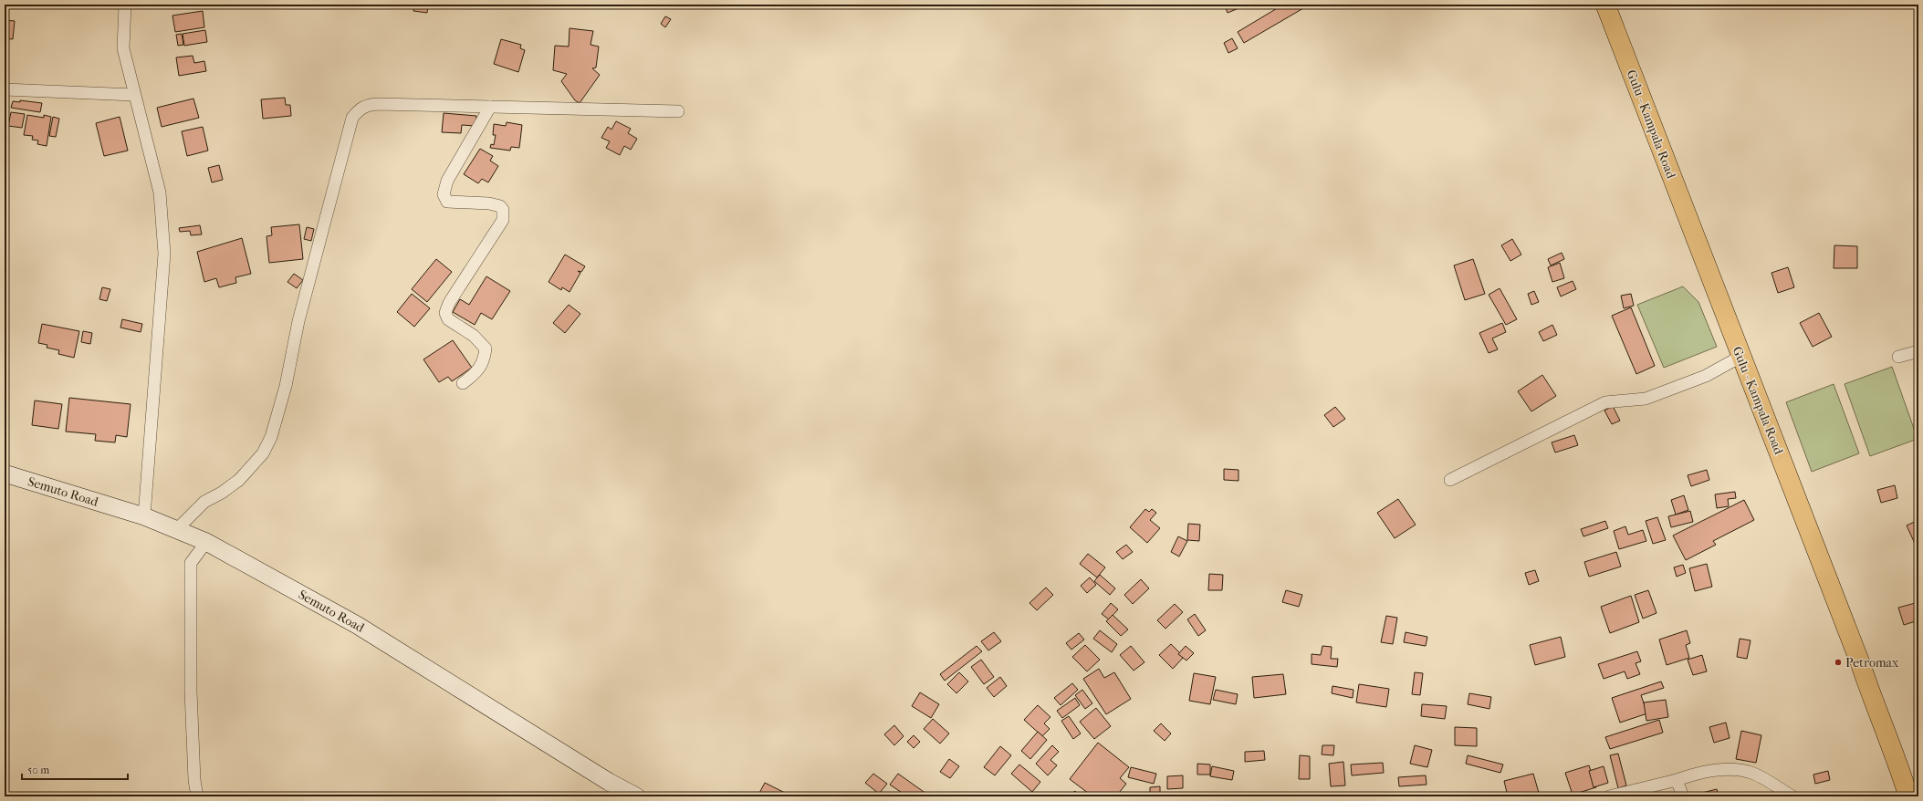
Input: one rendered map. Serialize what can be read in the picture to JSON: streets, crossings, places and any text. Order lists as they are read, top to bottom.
{
  "streets": {
    "main road": ["Gulu - Kampala Road", "Semuto Road"]
  },
  "places": ["Petromax"],
  "scale_bar": "50 m"
}
